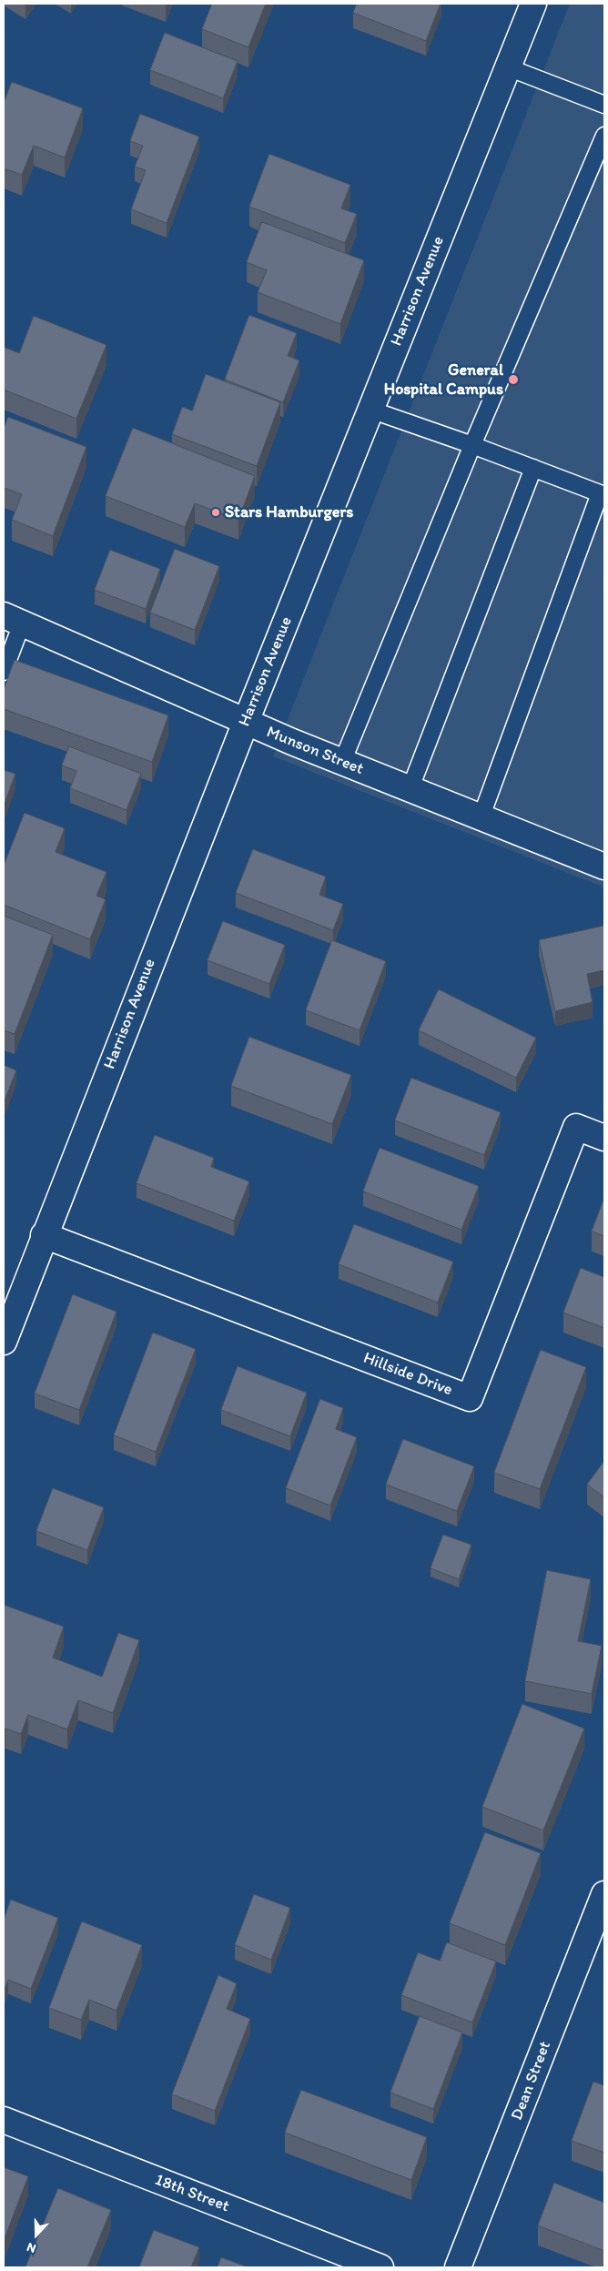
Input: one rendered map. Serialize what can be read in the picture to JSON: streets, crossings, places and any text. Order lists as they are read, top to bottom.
{
  "streets": {
    "street": [
      "Harrison Avenue",
      "Munson Street",
      "Hillside Drive",
      "Dean Street",
      "18th Street"
    ]
  },
  "crossings": [
    ["Harrison Avenue", "Munson Street"],
    ["Harrison Avenue", "Hillside Drive"]
  ],
  "places": ["General Hospital Campus", "Stars Hamburgers"],
  "north": "bottom"
}
